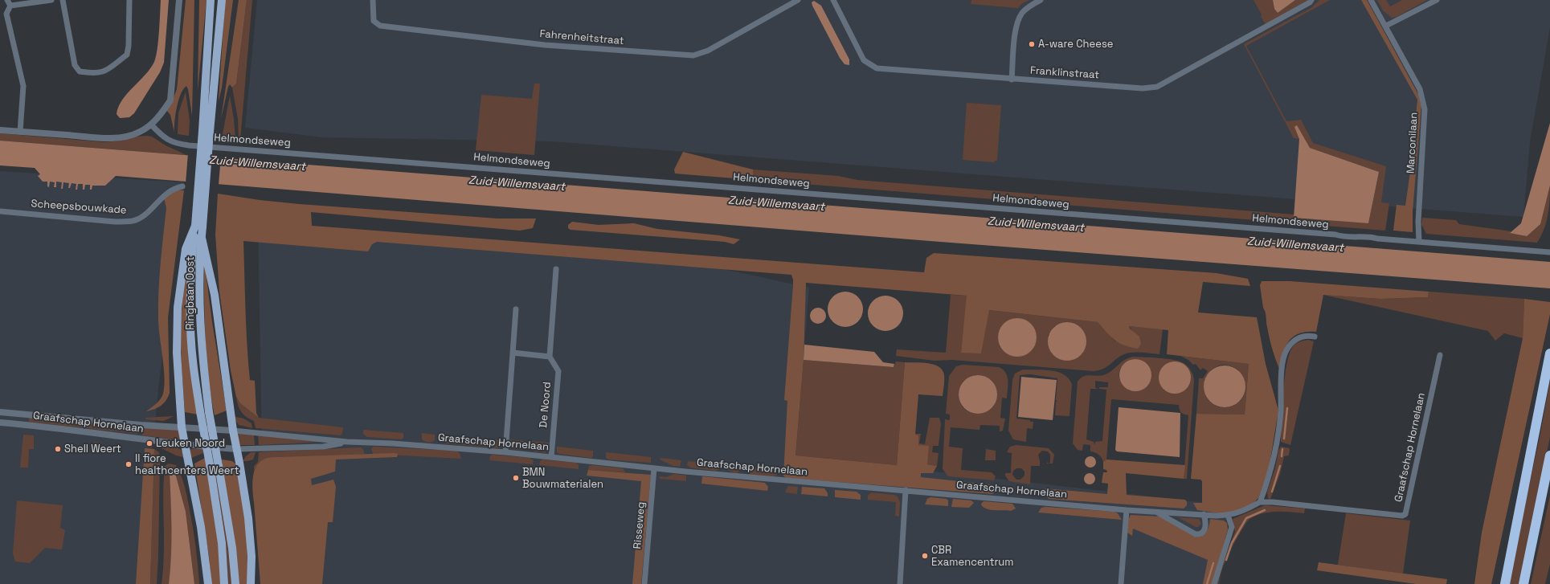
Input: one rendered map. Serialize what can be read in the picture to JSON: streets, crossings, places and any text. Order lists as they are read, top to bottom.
{
  "streets": {
    "main road": ["Ringbaan Oost"],
    "street": [
      "Fahrenheitstraat",
      "Franklinstraat",
      "Helmondseweg",
      "Marconilaan",
      "Scheepsbouwkade",
      "De Noord",
      "Graafschap Hornelaan",
      "Risseweg"
    ]
  },
  "crossings": [
    ["Helmondseweg", "Marconilaan"],
    ["De Noord", "Graafschap Hornelaan"],
    ["Graafschap Hornelaan", "Risseweg"]
  ],
  "water": ["Zuid-Willemsvaart"],
  "places": [
    "A-ware Cheese",
    "Leuken Noord",
    "Shell Weert",
    "Il fiore healthcenters Weert",
    "BMN Bouwmaterialen",
    "CBR Examencentrum"
  ]
}
